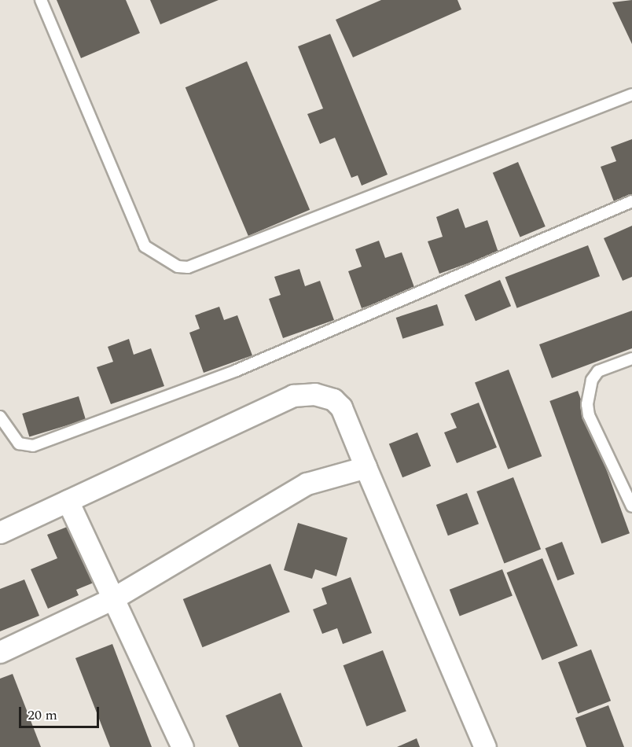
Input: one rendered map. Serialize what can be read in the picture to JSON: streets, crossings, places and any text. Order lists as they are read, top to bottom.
{
  "scale_bar": "20 m"
}
